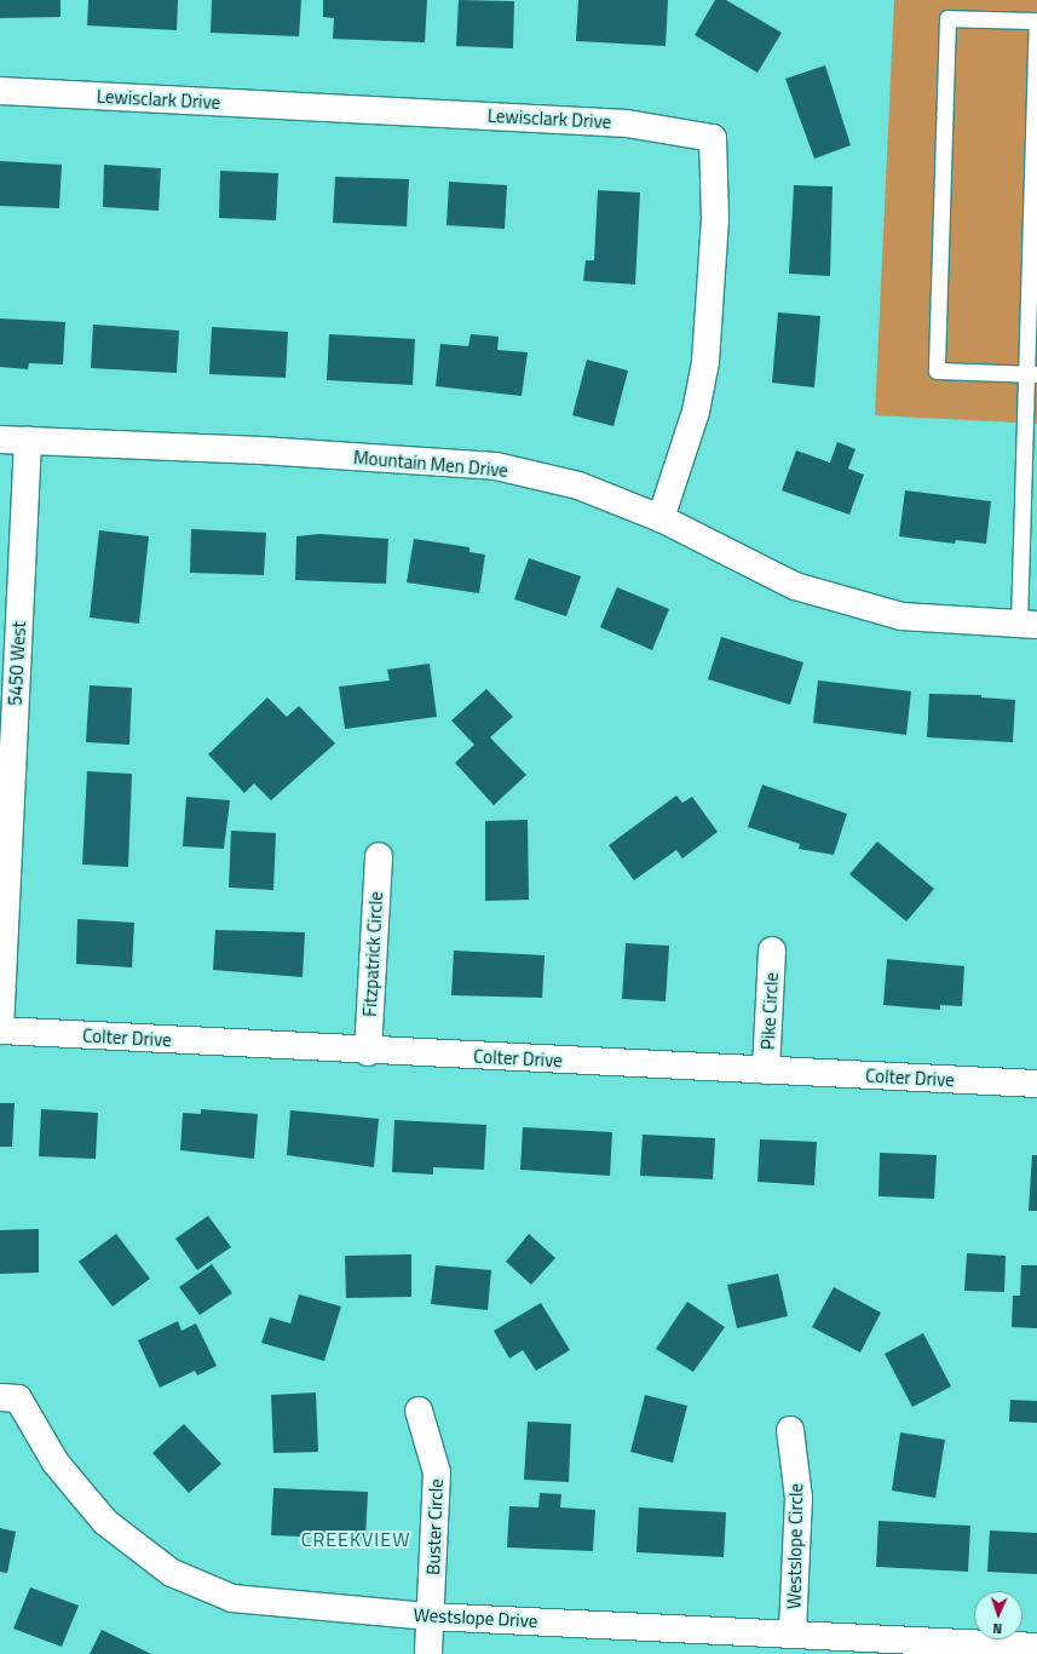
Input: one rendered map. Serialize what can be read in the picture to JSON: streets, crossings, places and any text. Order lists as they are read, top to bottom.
{
  "streets": {
    "street": [
      "Lewisclark Drive",
      "Mountain Men Drive",
      "5450 West",
      "Fitzpatrick Circle",
      "Pike Circle",
      "Colter Drive",
      "Buster Circle",
      "Westslope Circle",
      "Westslope Drive"
    ]
  },
  "crossings": [
    ["Lewisclark Drive", "Mountain Men Drive"],
    ["Mountain Men Drive", "5450 West"],
    ["5450 West", "Colter Drive"],
    ["Fitzpatrick Circle", "Colter Drive"],
    ["Pike Circle", "Colter Drive"],
    ["Buster Circle", "Westslope Drive"],
    ["Westslope Circle", "Westslope Drive"]
  ],
  "districts": ["CREEKVIEW"],
  "north": "bottom"
}
